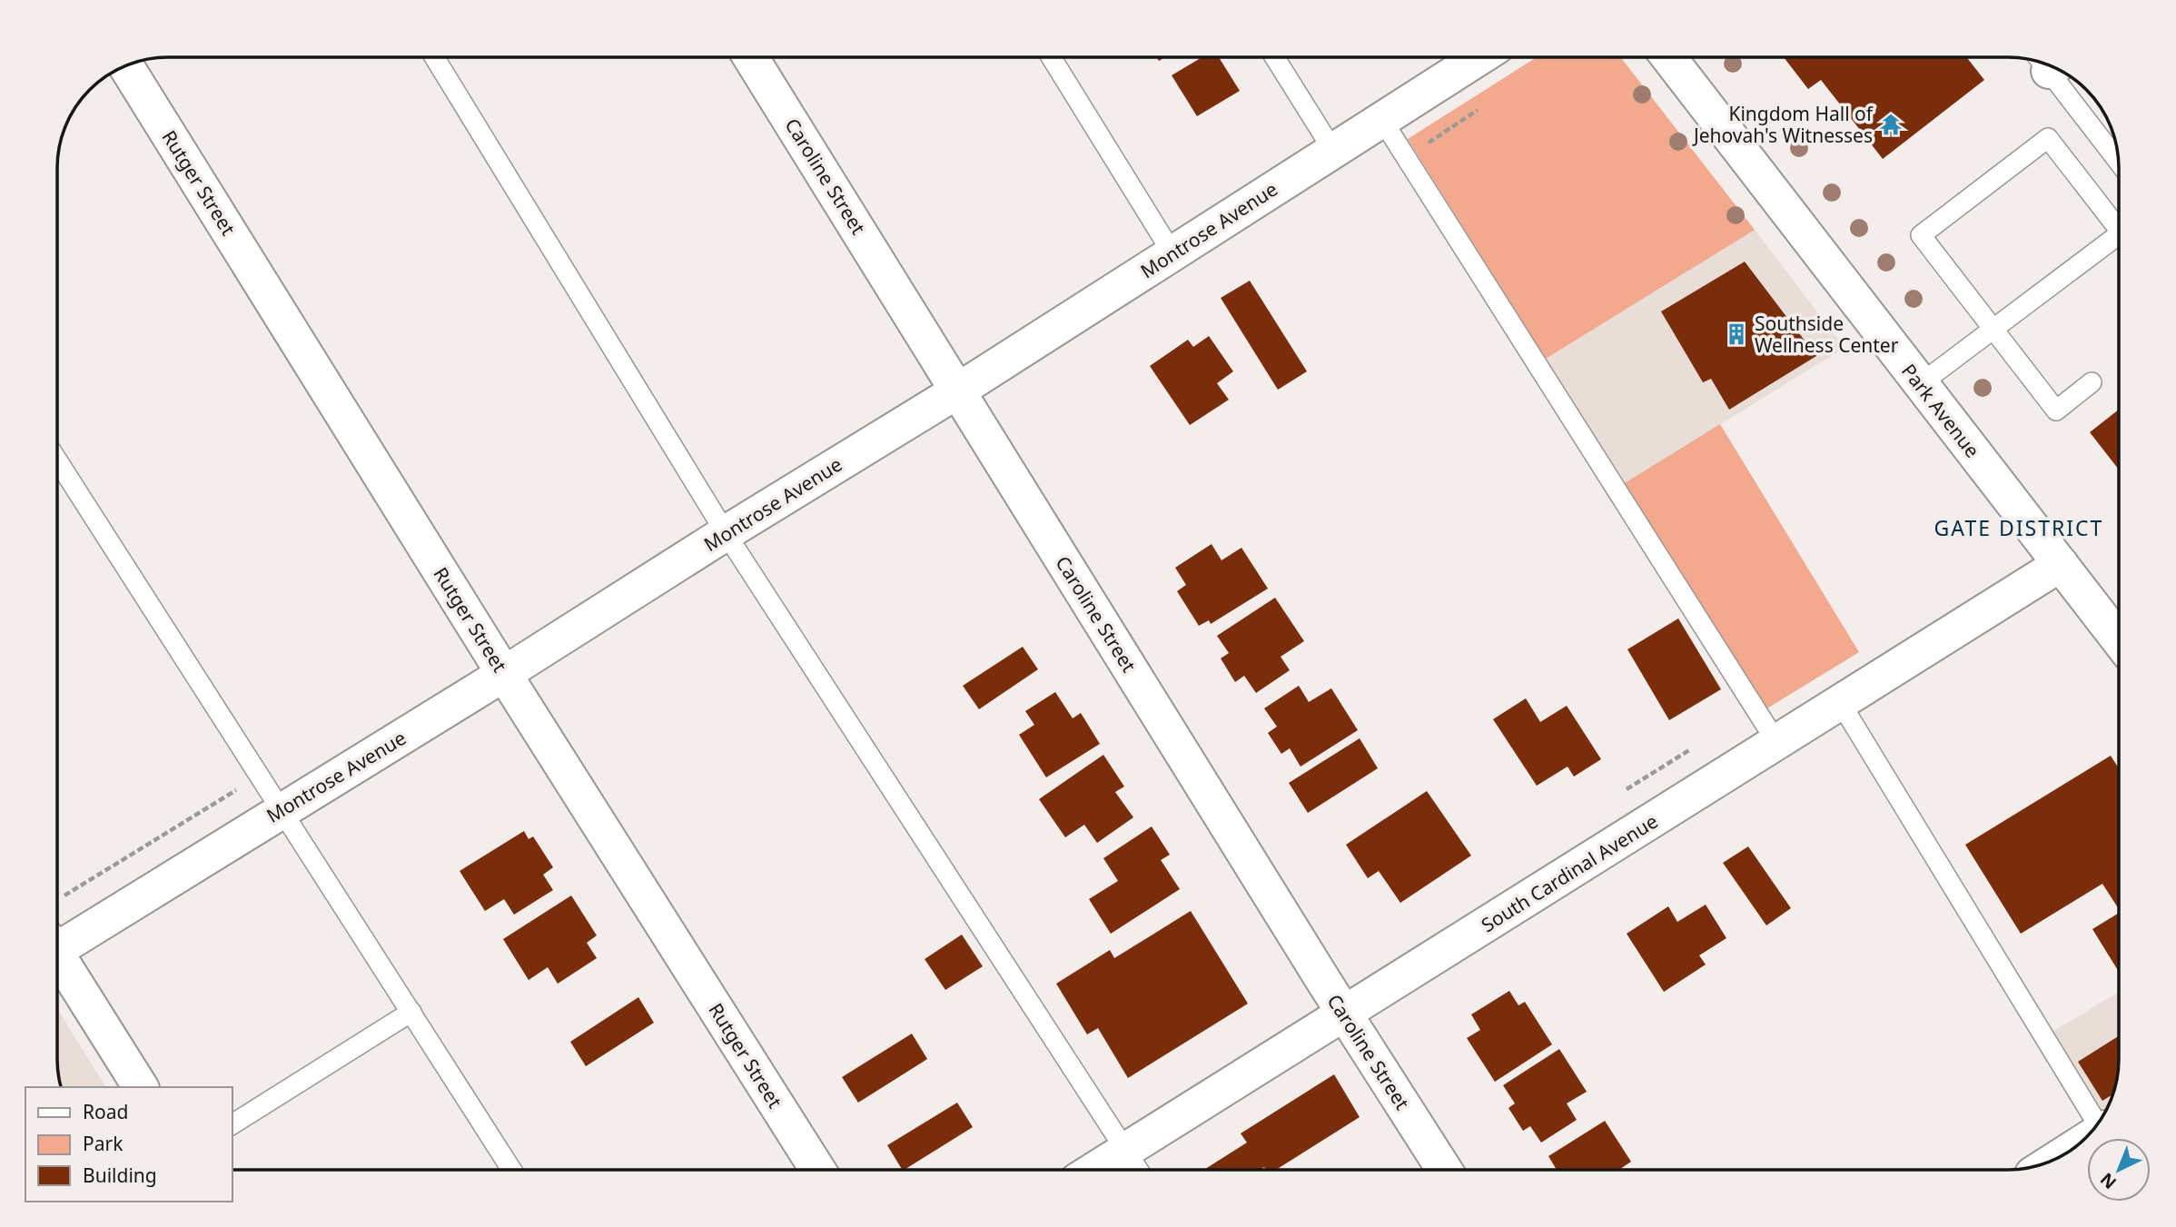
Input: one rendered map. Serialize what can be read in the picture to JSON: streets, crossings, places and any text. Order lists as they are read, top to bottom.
{
  "streets": {
    "street": [
      "Caroline Street",
      "Rutger Street",
      "Montrose Avenue",
      "Park Avenue",
      "South Cardinal Avenue"
    ]
  },
  "crossings": [
    ["Caroline Street", "Montrose Avenue"],
    ["Caroline Street", "South Cardinal Avenue"],
    ["Rutger Street", "Montrose Avenue"],
    ["Park Avenue", "South Cardinal Avenue"]
  ],
  "districts": ["GATE DISTRICT"],
  "places": {
    "temple": ["Kingdom Hall of Jehovah's Witnesses"],
    "building": ["Southside Wellness Center"]
  },
  "legend": ["Road", "Park", "Building"],
  "north": "bottom left"
}
